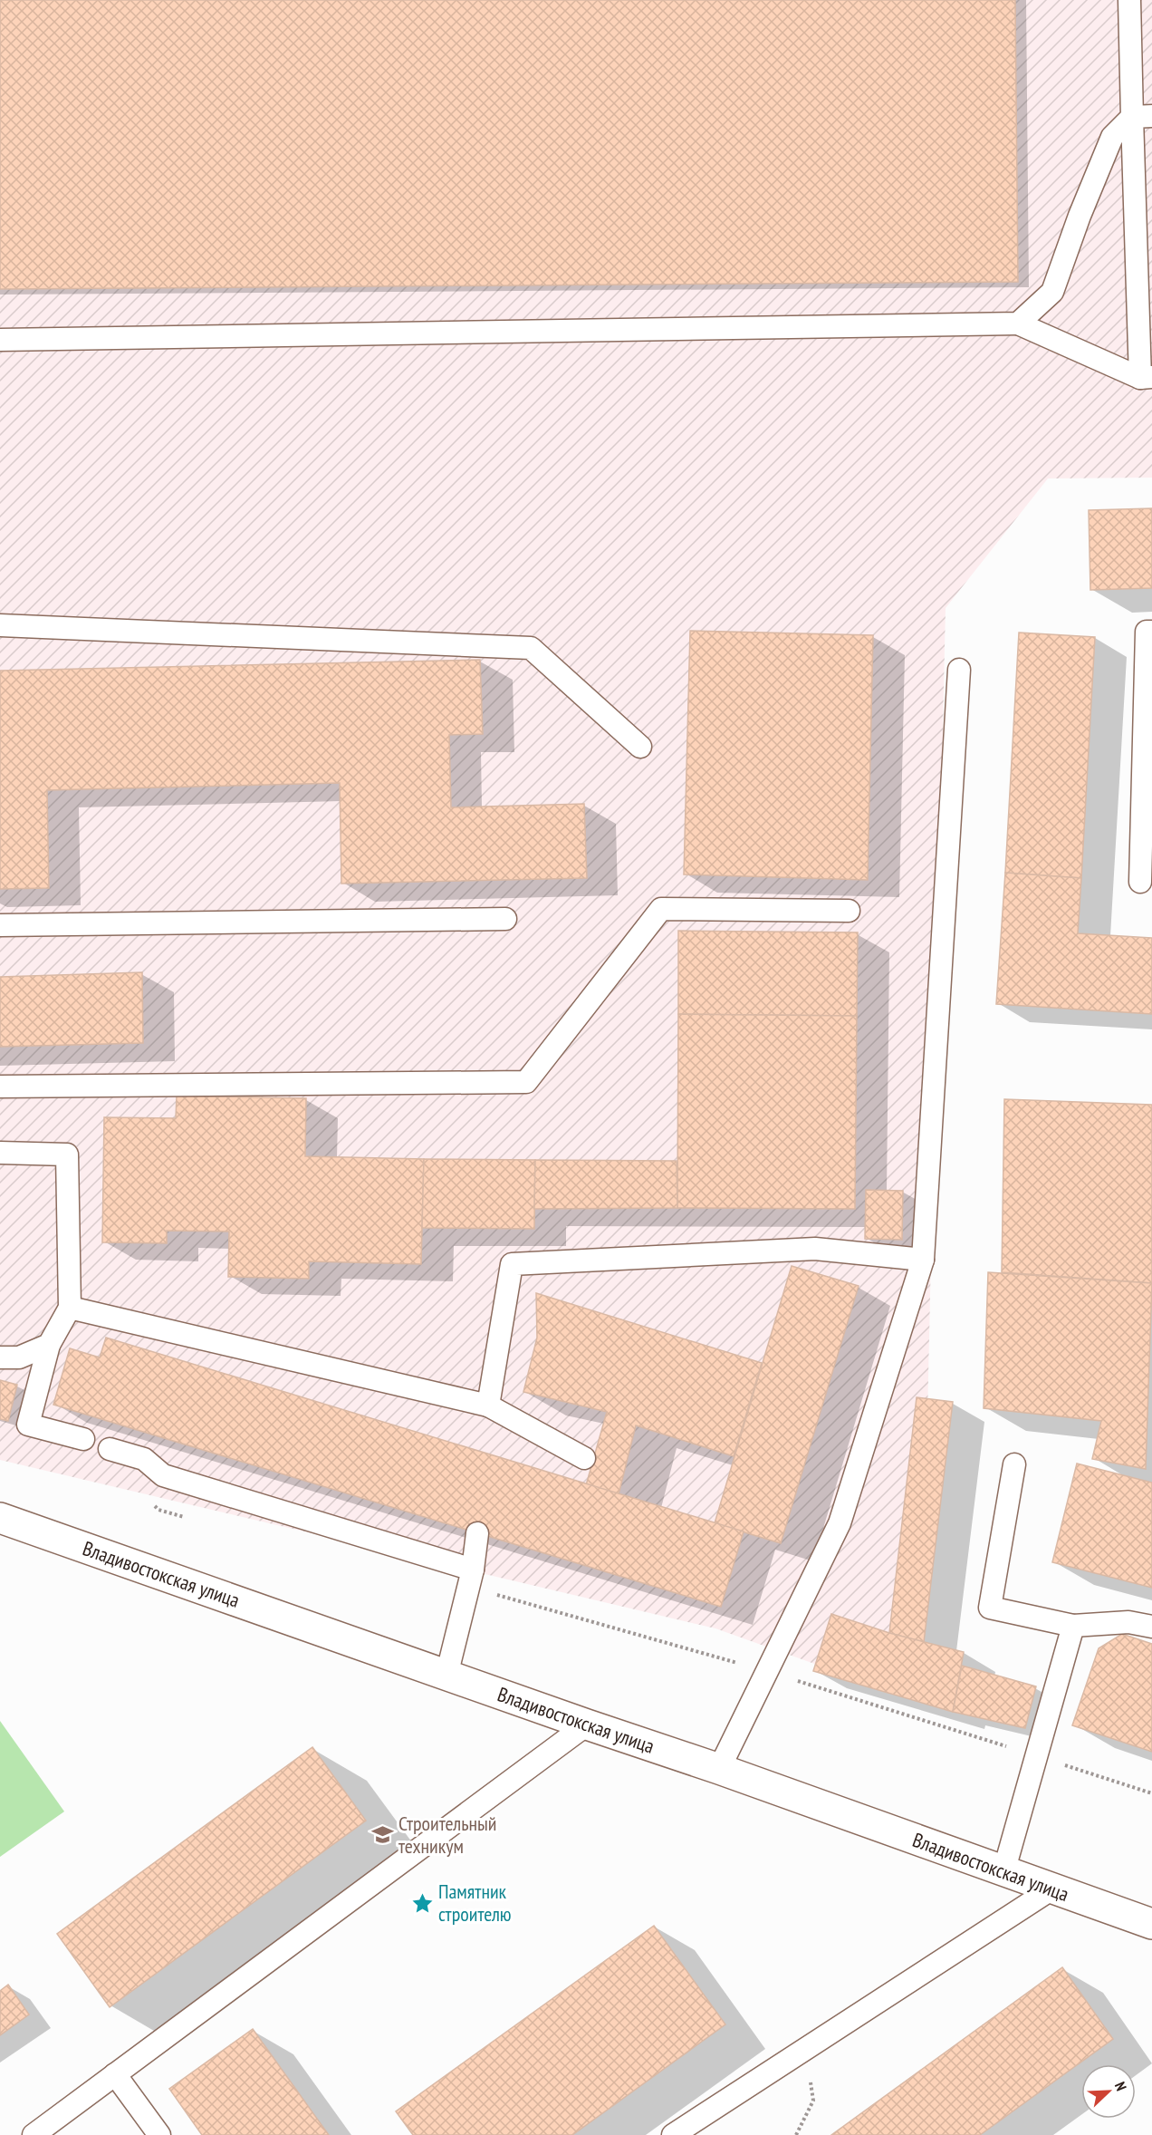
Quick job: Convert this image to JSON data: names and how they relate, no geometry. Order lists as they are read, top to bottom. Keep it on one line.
{"streets":{"street":["Владивостокская улица"]},"places":{"school or university":["Строительный техникум"],"place":["Памятник строителю"]},"north":"top right"}
